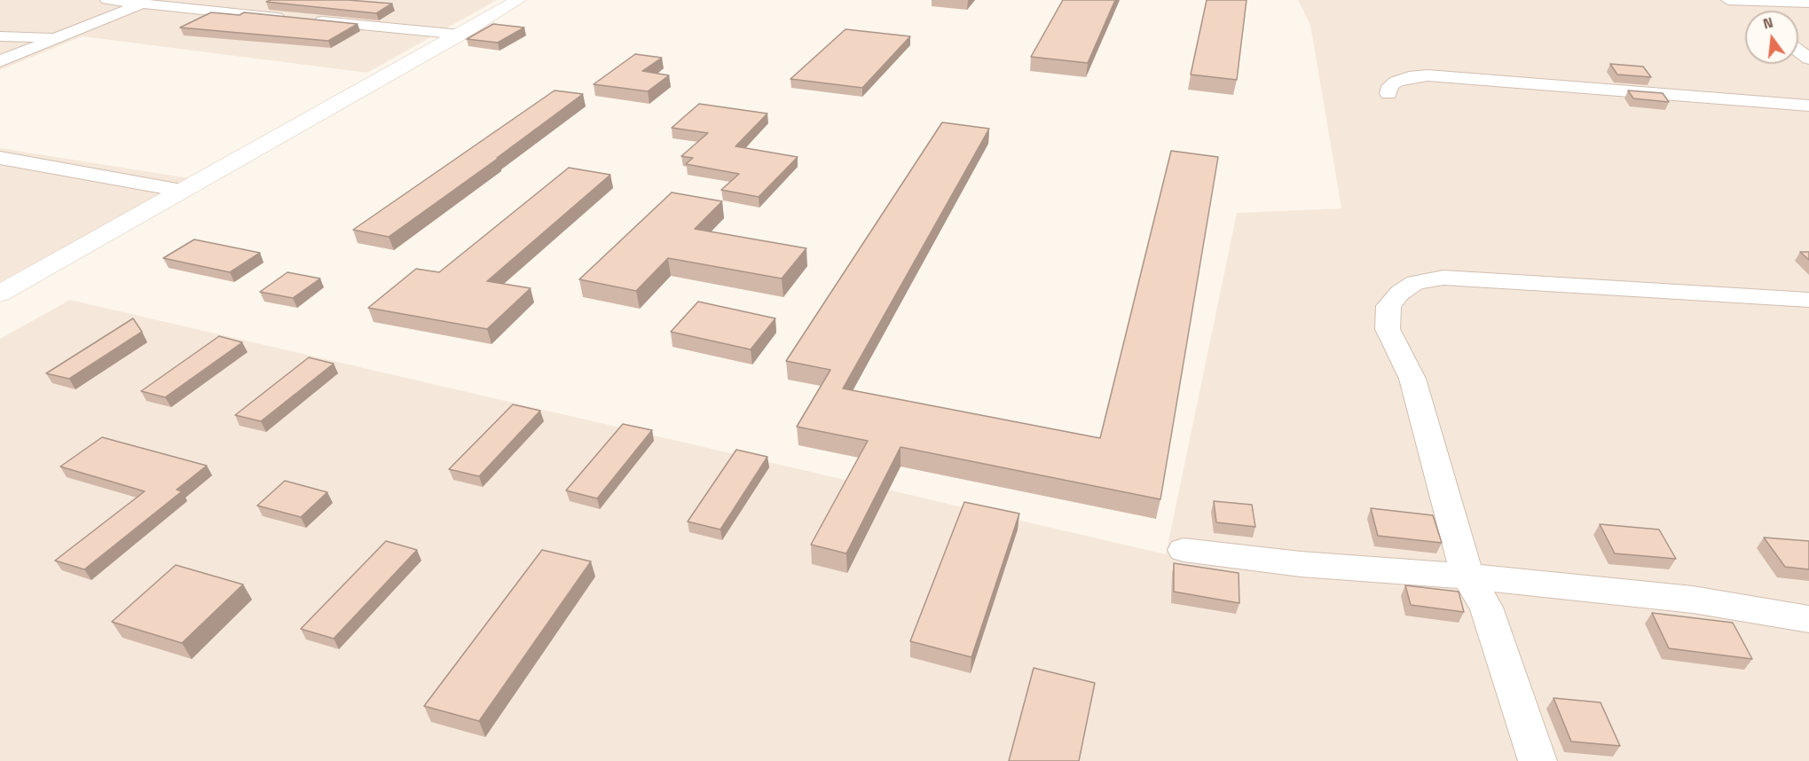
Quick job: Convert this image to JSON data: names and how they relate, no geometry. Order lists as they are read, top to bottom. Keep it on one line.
{"north":"top"}
